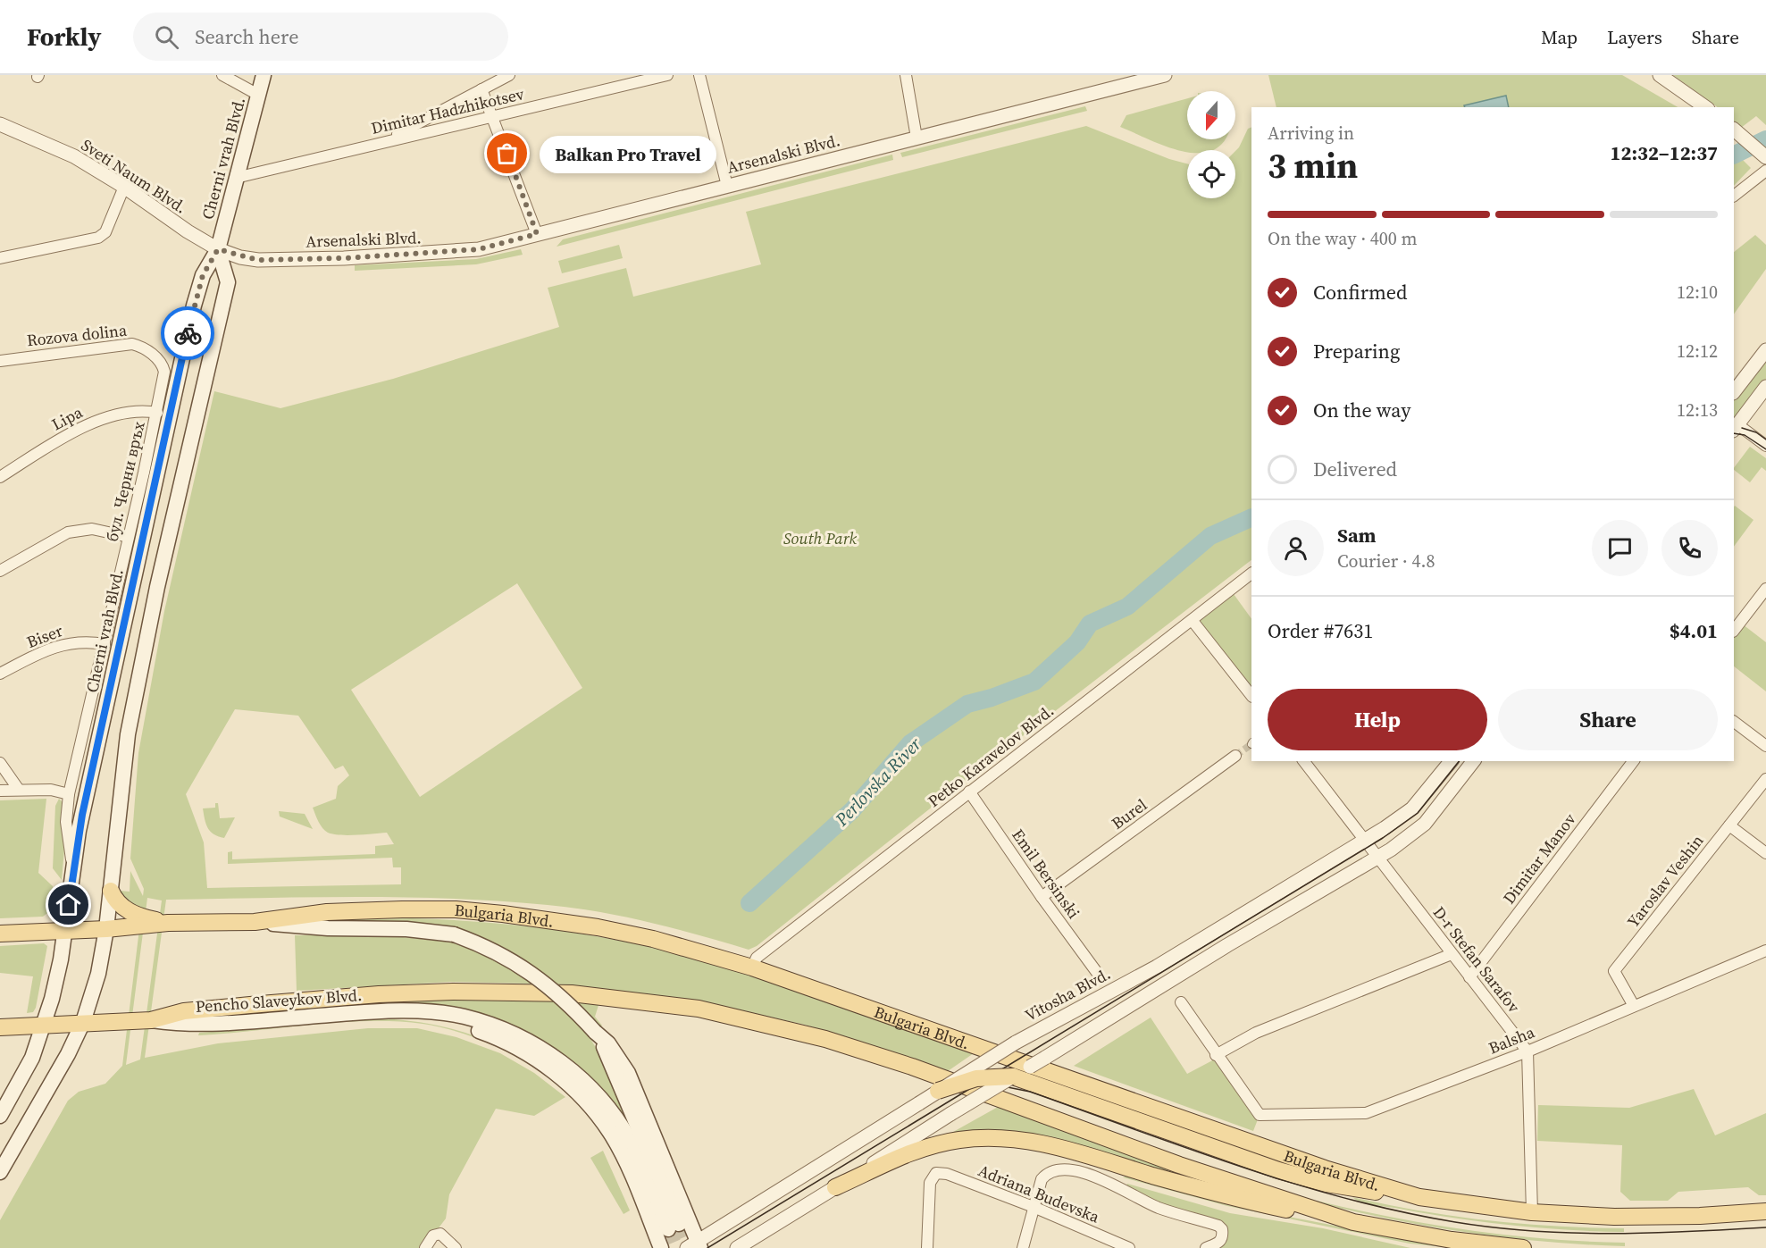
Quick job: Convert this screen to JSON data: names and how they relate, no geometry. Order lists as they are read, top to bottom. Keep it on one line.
{"streets":{"main road":["Cherni vrah Blvd.","Bulgaria Blvd.","Pencho Slaveykov Blvd."],"street":["Dimitar Hadzhikotsev","Arsenalski Blvd.","Sveti Naum Blvd.","Rozova dolina","Lipa","бул. Черни връх","Biser","Petko Karavelov Blvd.","Burel","Dimitar Manov","Emil Bersinski","Yaroslav Veshin","D-r Stefan Sarafov","Vitosha Blvd.","Balsha","Adriana Budevska"]},"crossings":[["Dimitar Hadzhikotsev","Cherni vrah Blvd."],["Arsenalski Blvd.","Cherni vrah Blvd."],["Arsenalski Blvd.","Sveti Naum Blvd."],["Cherni vrah Blvd.","Sveti Naum Blvd."],["Cherni vrah Blvd.","бул. Черни връх"],["Cherni vrah Blvd.","Bulgaria Blvd."],["Rozova dolina","бул. Черни връх"],["Lipa","бул. Черни връх"],["бул. Черни връх","Biser"],["Petko Karavelov Blvd.","Emil Bersinski"],["Petko Karavelov Blvd.","Bulgaria Blvd."],["Burel","Emil Bersinski"],["Dimitar Manov","D-r Stefan Sarafov"],["Yaroslav Veshin","Balsha"],["Bulgaria Blvd.","Pencho Slaveykov Blvd."],["D-r Stefan Sarafov","Vitosha Blvd."],["D-r Stefan Sarafov","Balsha"],["Vitosha Blvd.","Pencho Slaveykov Blvd."]],"water":["Perlovska River"],"parks":["South Park"],"places":["Balkan Pro Travel"],"north":"bottom","page":{"header":"Forkly","search":"Search here","nav":["Map","Layers","Share"],"heading":["3 min","Arriving in","12:32–12:37"],"panel":["Sam","Courier · 4.8","Order #7631","$4.01"],"bubble":"Balkan Pro Travel","bar":"On the way · 400 m","list":[["Confirmed","12:10"],["Preparing","12:12"],["On the way","12:13"],"Delivered"],"buttons":["Help","Share"]}}
